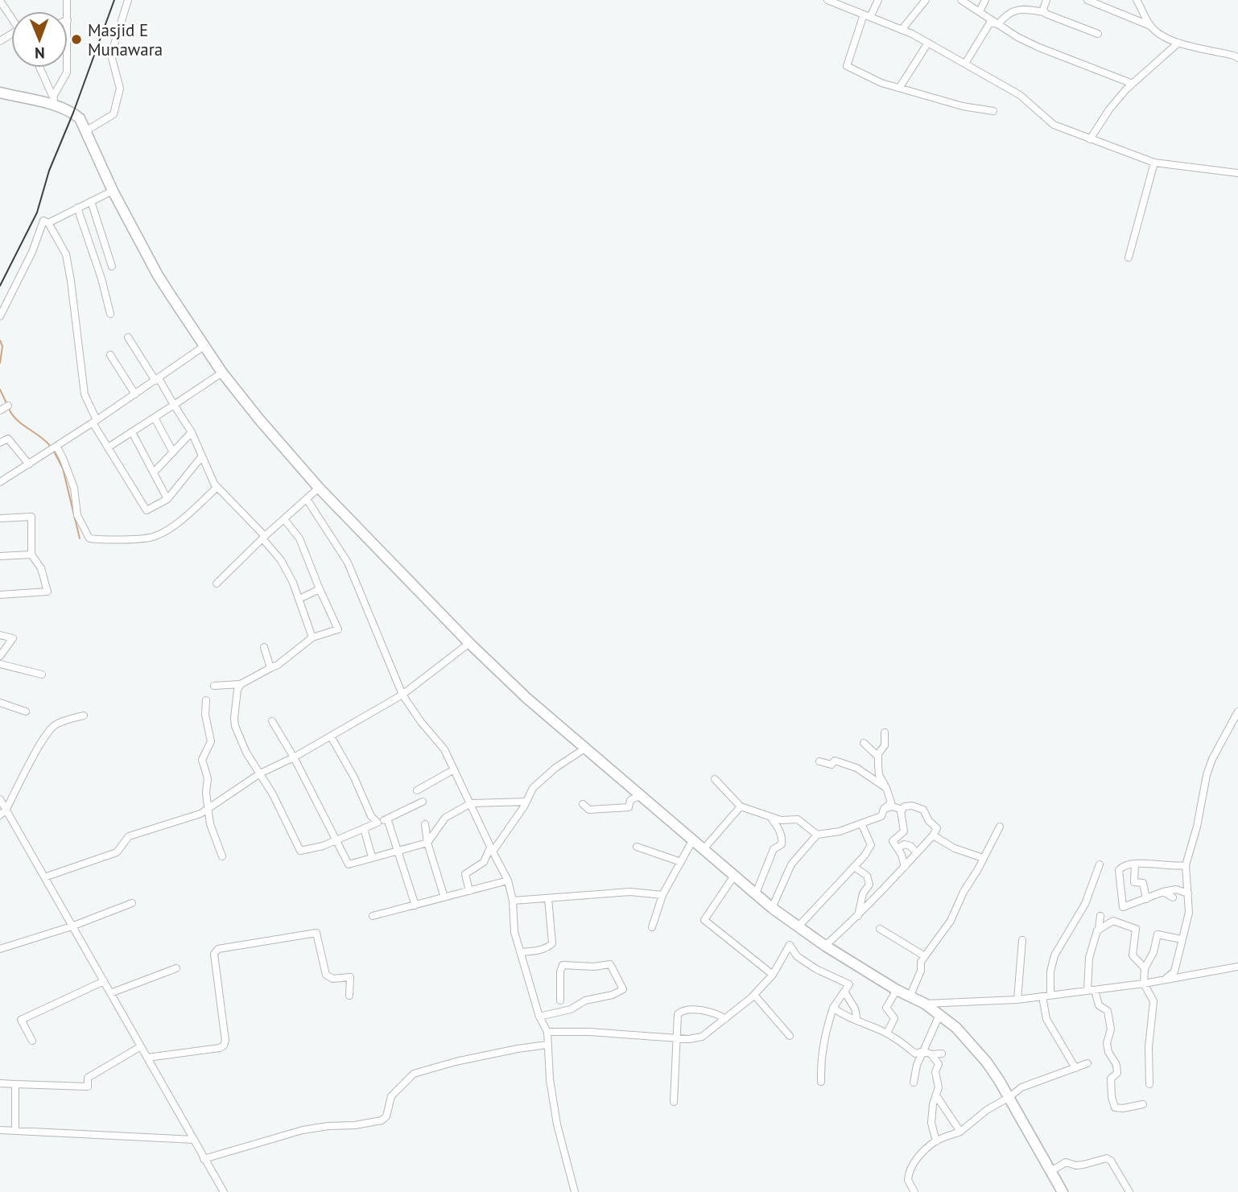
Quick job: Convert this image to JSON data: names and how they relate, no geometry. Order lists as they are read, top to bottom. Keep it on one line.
{"places":["Masjid E Munawara"],"north":"bottom"}
